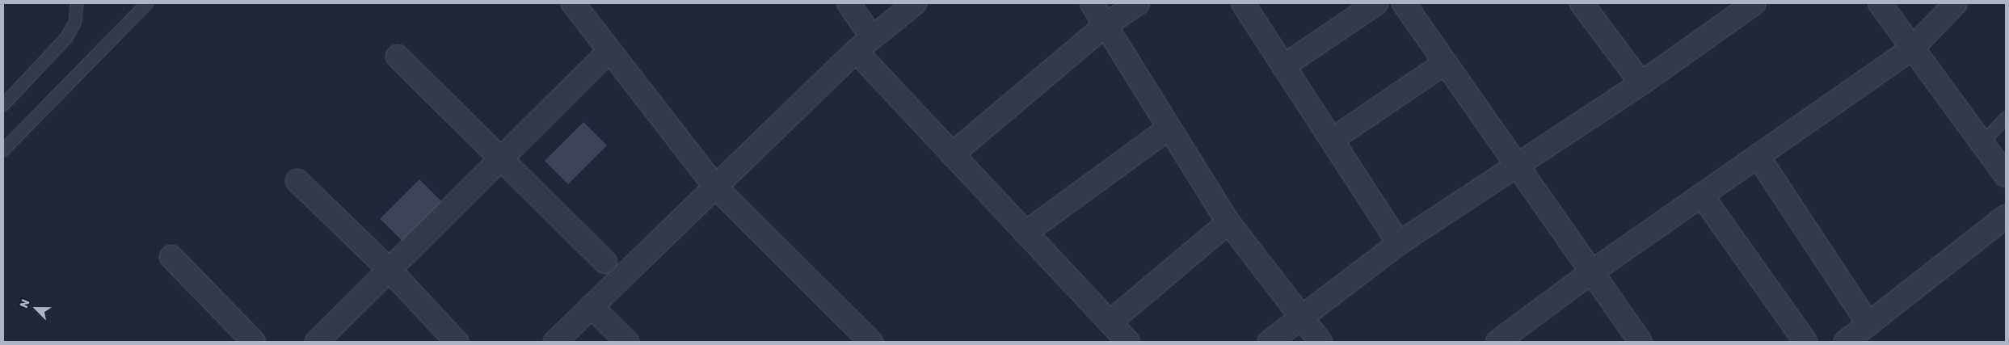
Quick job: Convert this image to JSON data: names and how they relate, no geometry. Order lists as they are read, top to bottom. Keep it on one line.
{"north":"top left"}
